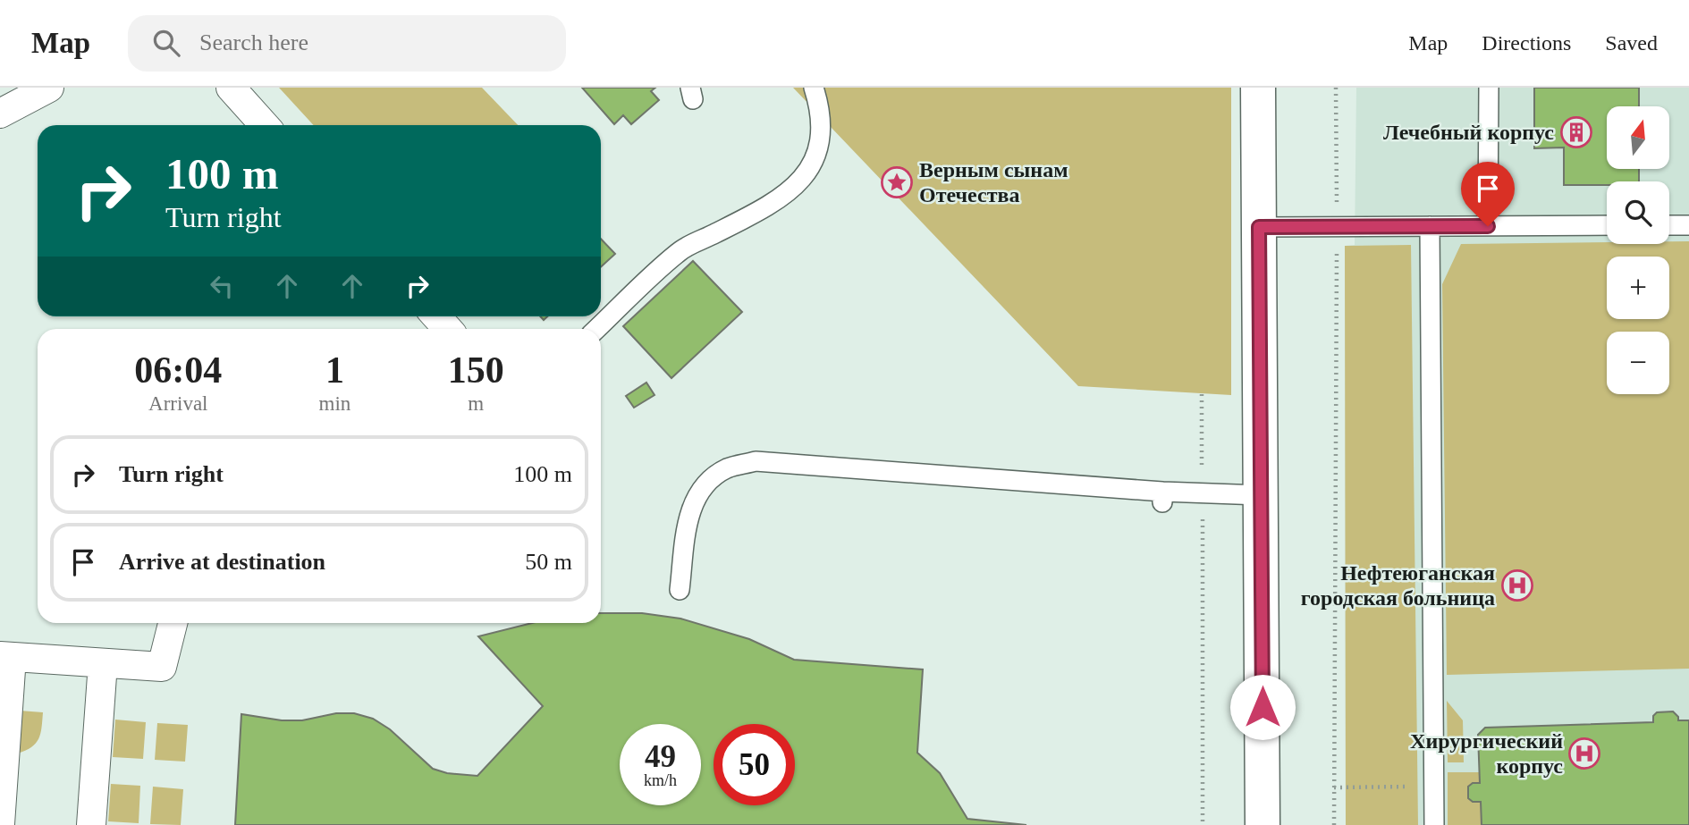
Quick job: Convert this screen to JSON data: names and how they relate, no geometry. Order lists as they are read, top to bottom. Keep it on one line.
{"places":{"building":["Лечебный корпус"],"place":["Верным сынам Отечества"],"hospital":["Нефтеюганская городская больница","Хирургический корпус"]},"north":"top","page":{"header":"Map","search":"Search here","nav":["Map","Directions","Saved"],"map_buttons":["+","−"],"turn":["100 m","Turn right"],"eta":["06:04","Arrival","1","min","150","m"],"list":[{"name":"Turn right","value":"100 m"},{"name":"Arrive at destination","value":"50 m"}],"speed":"49 km/h","limit":"50"}}
